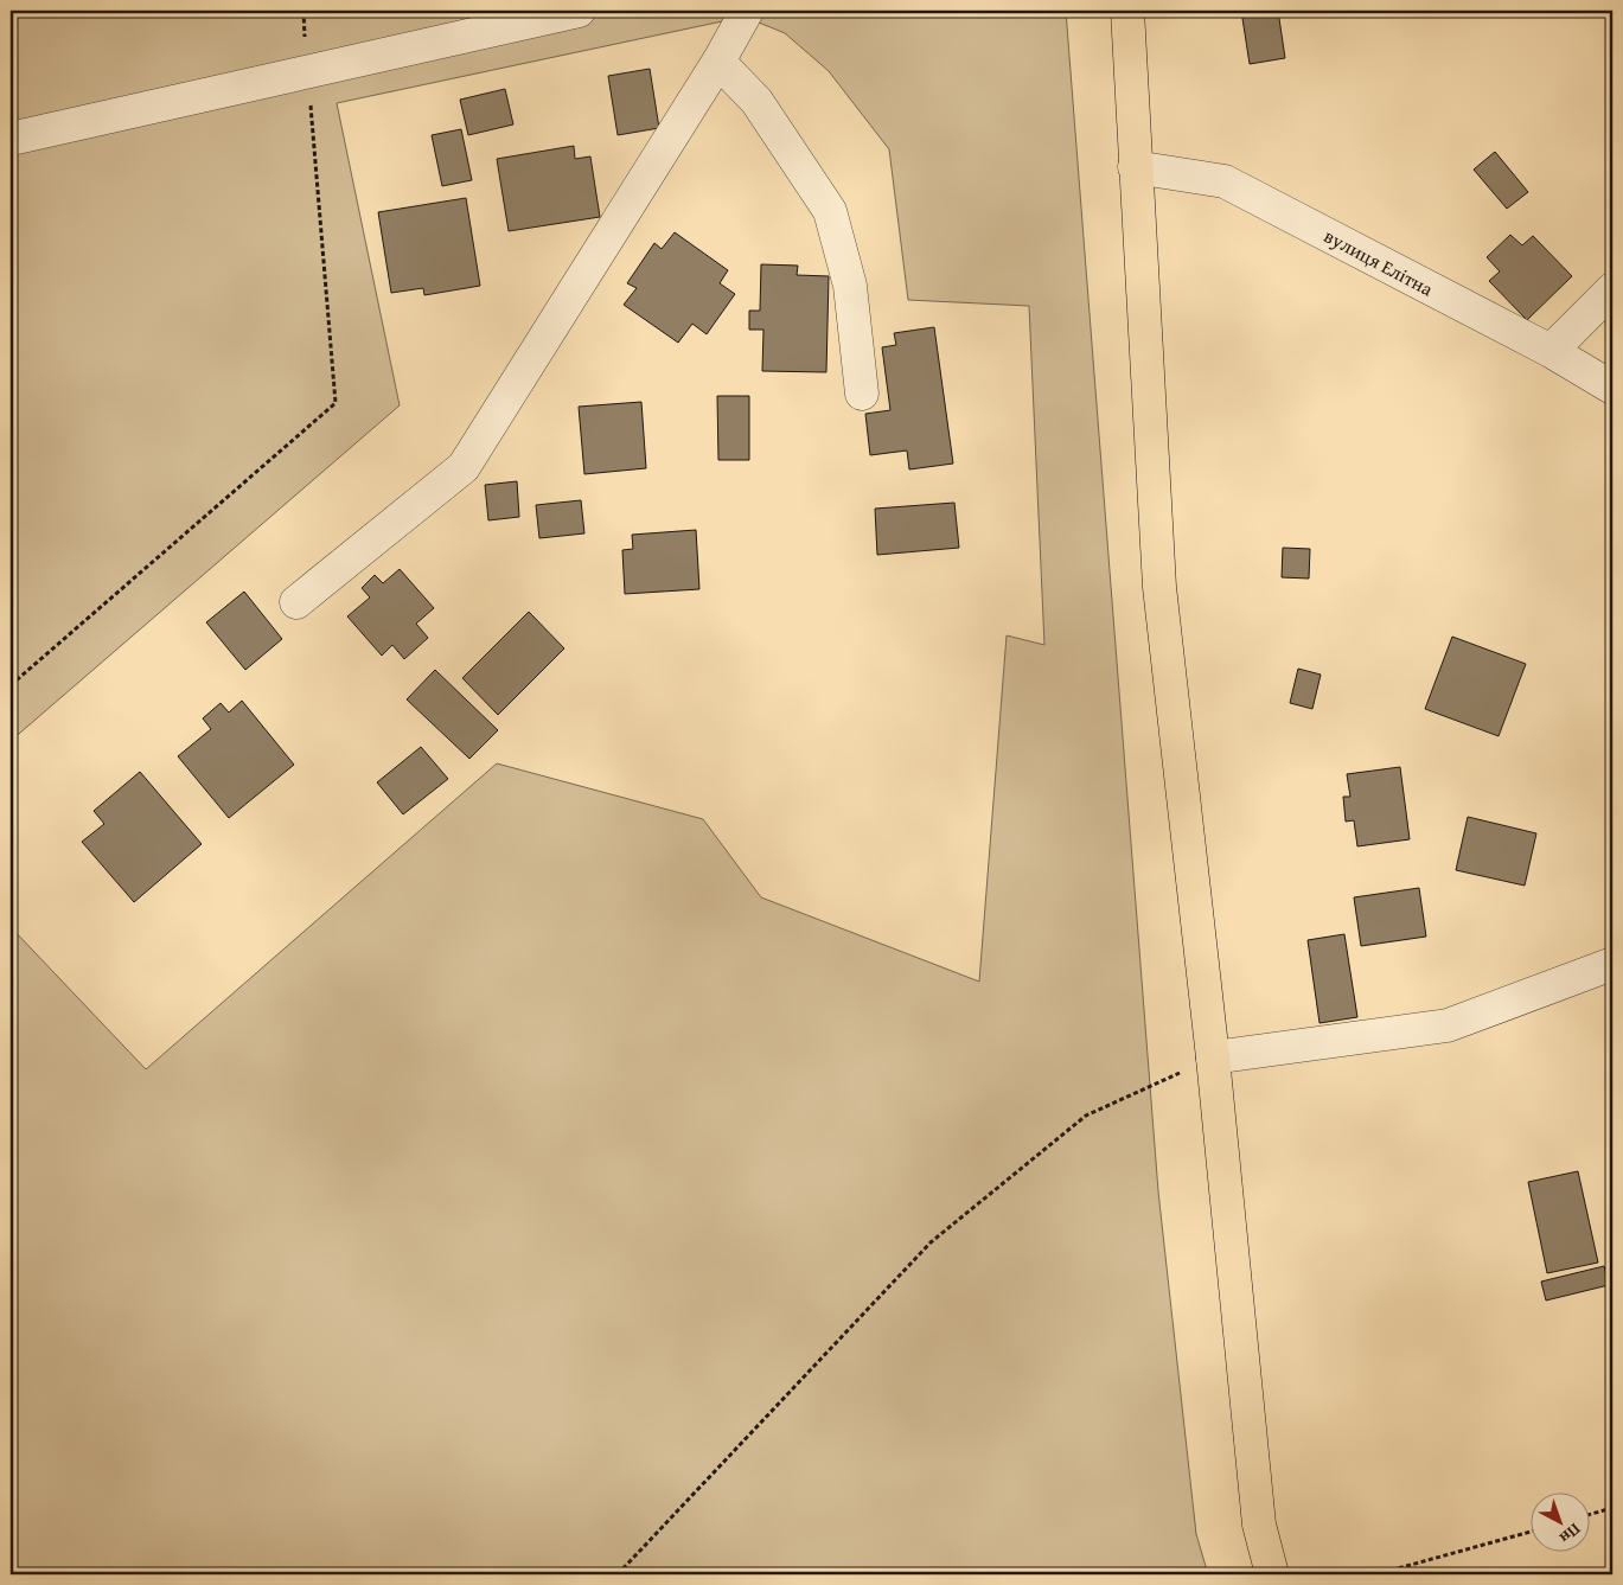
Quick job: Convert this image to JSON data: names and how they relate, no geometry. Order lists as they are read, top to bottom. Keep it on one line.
{"streets":{"street":["вулиця Елітна"]},"north":"bottom right"}
